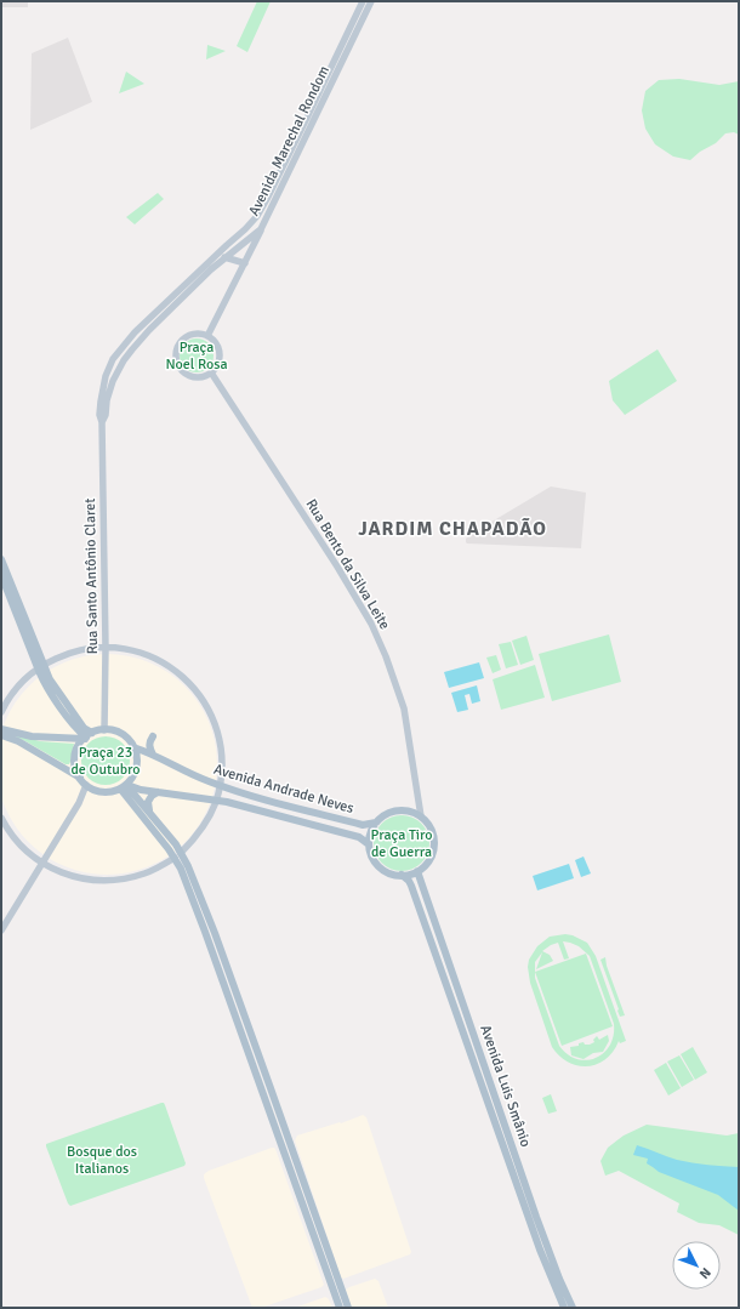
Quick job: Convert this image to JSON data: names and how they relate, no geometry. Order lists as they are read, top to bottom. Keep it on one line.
{"streets":{"main road":["Avenida Marechal Rondom","Rua Bento da Silva Leite","Rua Santo Antônio Claret","Avenida Andrade Neves","Avenida Luis Smânio"]},"crossings":[["Avenida Marechal Rondom","Rua Santo Antônio Claret"],["Rua Bento da Silva Leite","Avenida Andrade Neves"],["Rua Bento da Silva Leite","Avenida Luis Smânio"],["Rua Santo Antônio Claret","Avenida Andrade Neves"],["Avenida Andrade Neves","Avenida Luis Smânio"]],"districts":["JARDIM CHAPADÃO"],"parks":["Praça Noel Rosa","Praça 23 de Outubro","Praça Tiro de Guerra","Bosque dos Italianos"],"north":"bottom right"}
